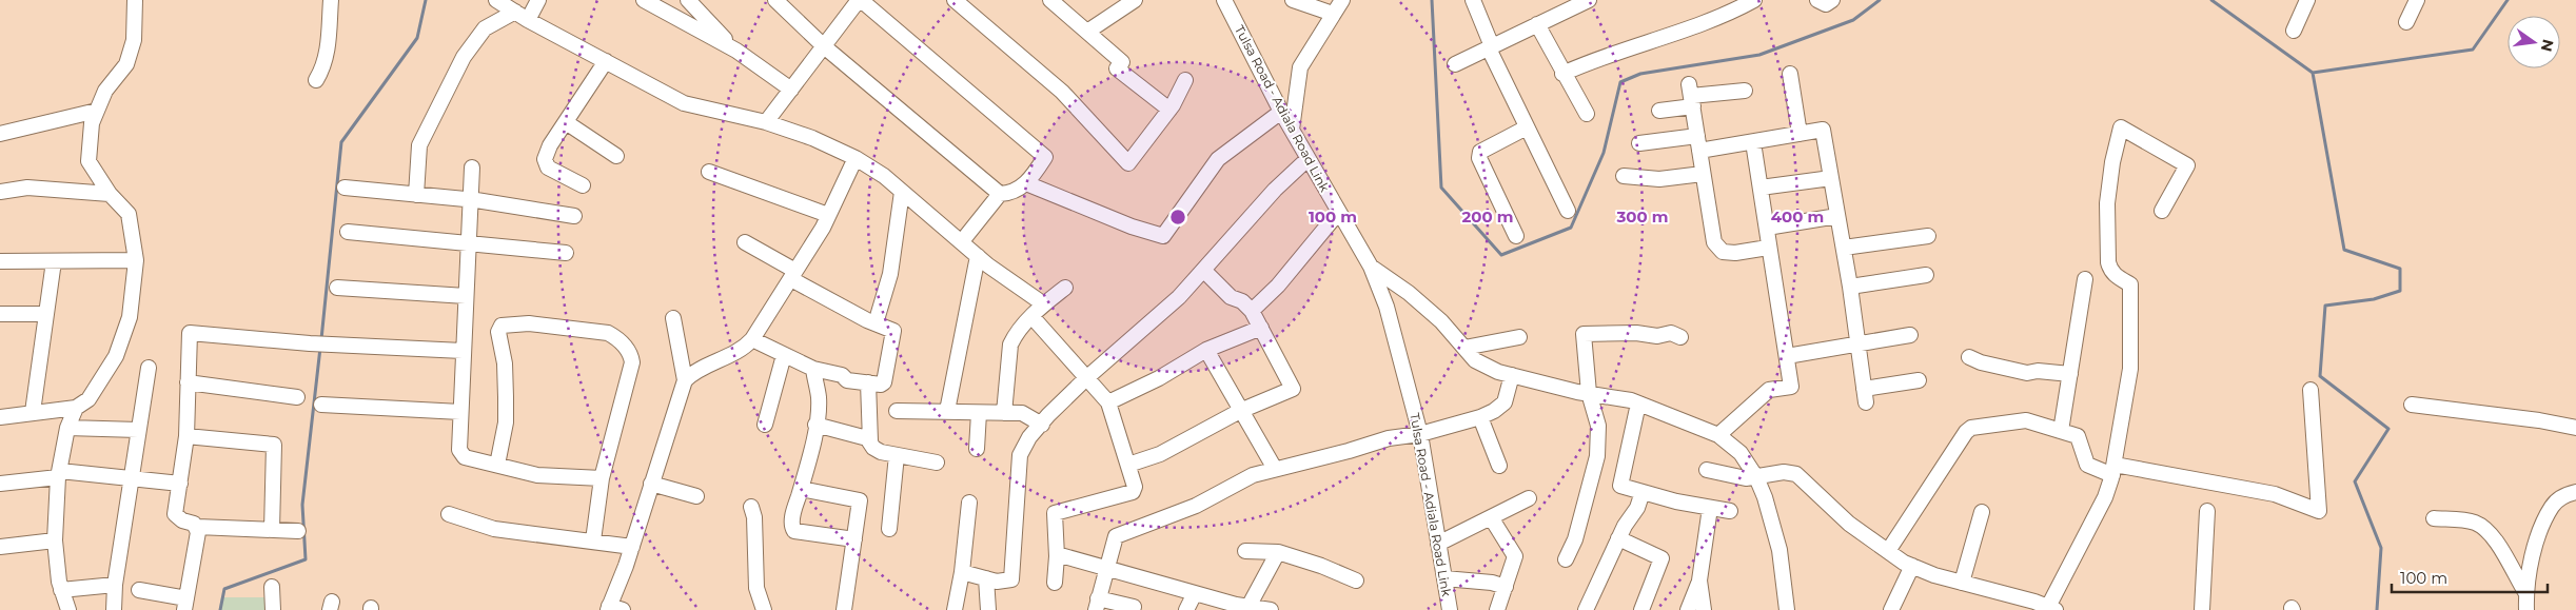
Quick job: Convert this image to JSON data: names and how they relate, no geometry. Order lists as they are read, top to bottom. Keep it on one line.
{"streets":{"street":["Tulsa Road - Adiala Road Link"]},"scale_bar":"100 m","north":"right","rings":["100 m","200 m","300 m","400 m"]}
